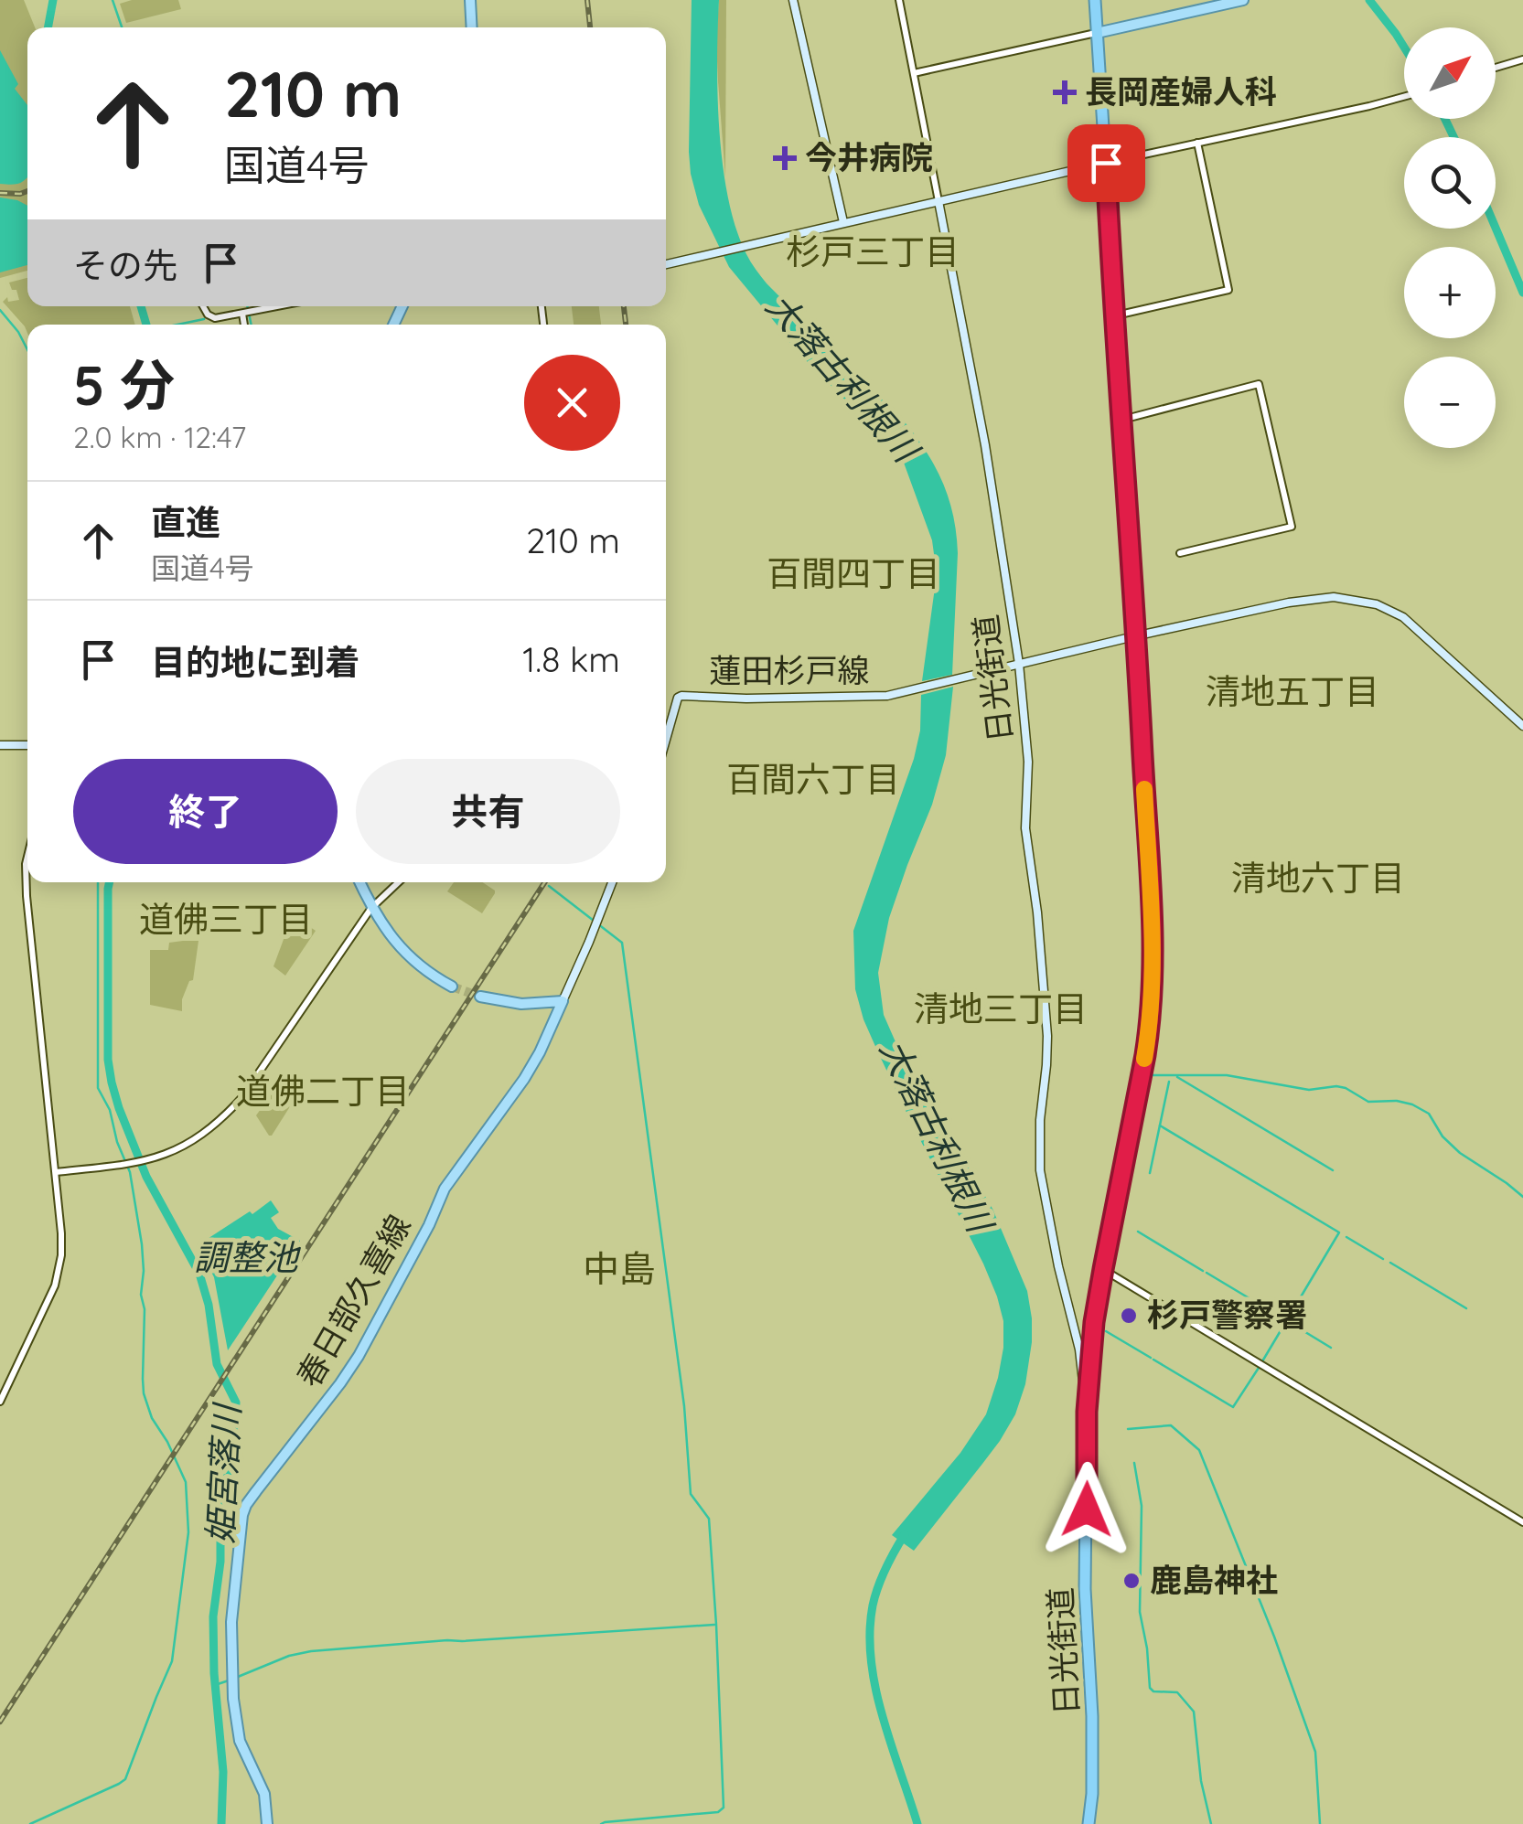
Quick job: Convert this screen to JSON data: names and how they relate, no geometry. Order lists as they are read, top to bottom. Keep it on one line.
{"streets":{"highway":["日光街道"],"main road":["蓮田杉戸線","春日部久喜線"]},"crossings":[["蓮田杉戸線","日光街道"]],"districts":["杉戸三丁目","百間四丁目","清地五丁目","百間六丁目","清地六丁目","道佛三丁目","清地三丁目","道佛二丁目","中島"],"water":["大落古利根川","調整池","姫宮落川"],"places":{"health":["長岡産婦人科","今井病院"],"other":["杉戸警察署","鹿島神社"]},"north":"top right","page":{"map_buttons":["+","−"],"turn":["210 m","国道4号"],"then":"その先","heading":["5 分","2.0 km · 12:47"],"list":[{"name":"直進","note":"国道4号","value":"210 m"},{"name":"目的地に到着","value":"1.8 km"}],"buttons":["終了","共有"]}}
